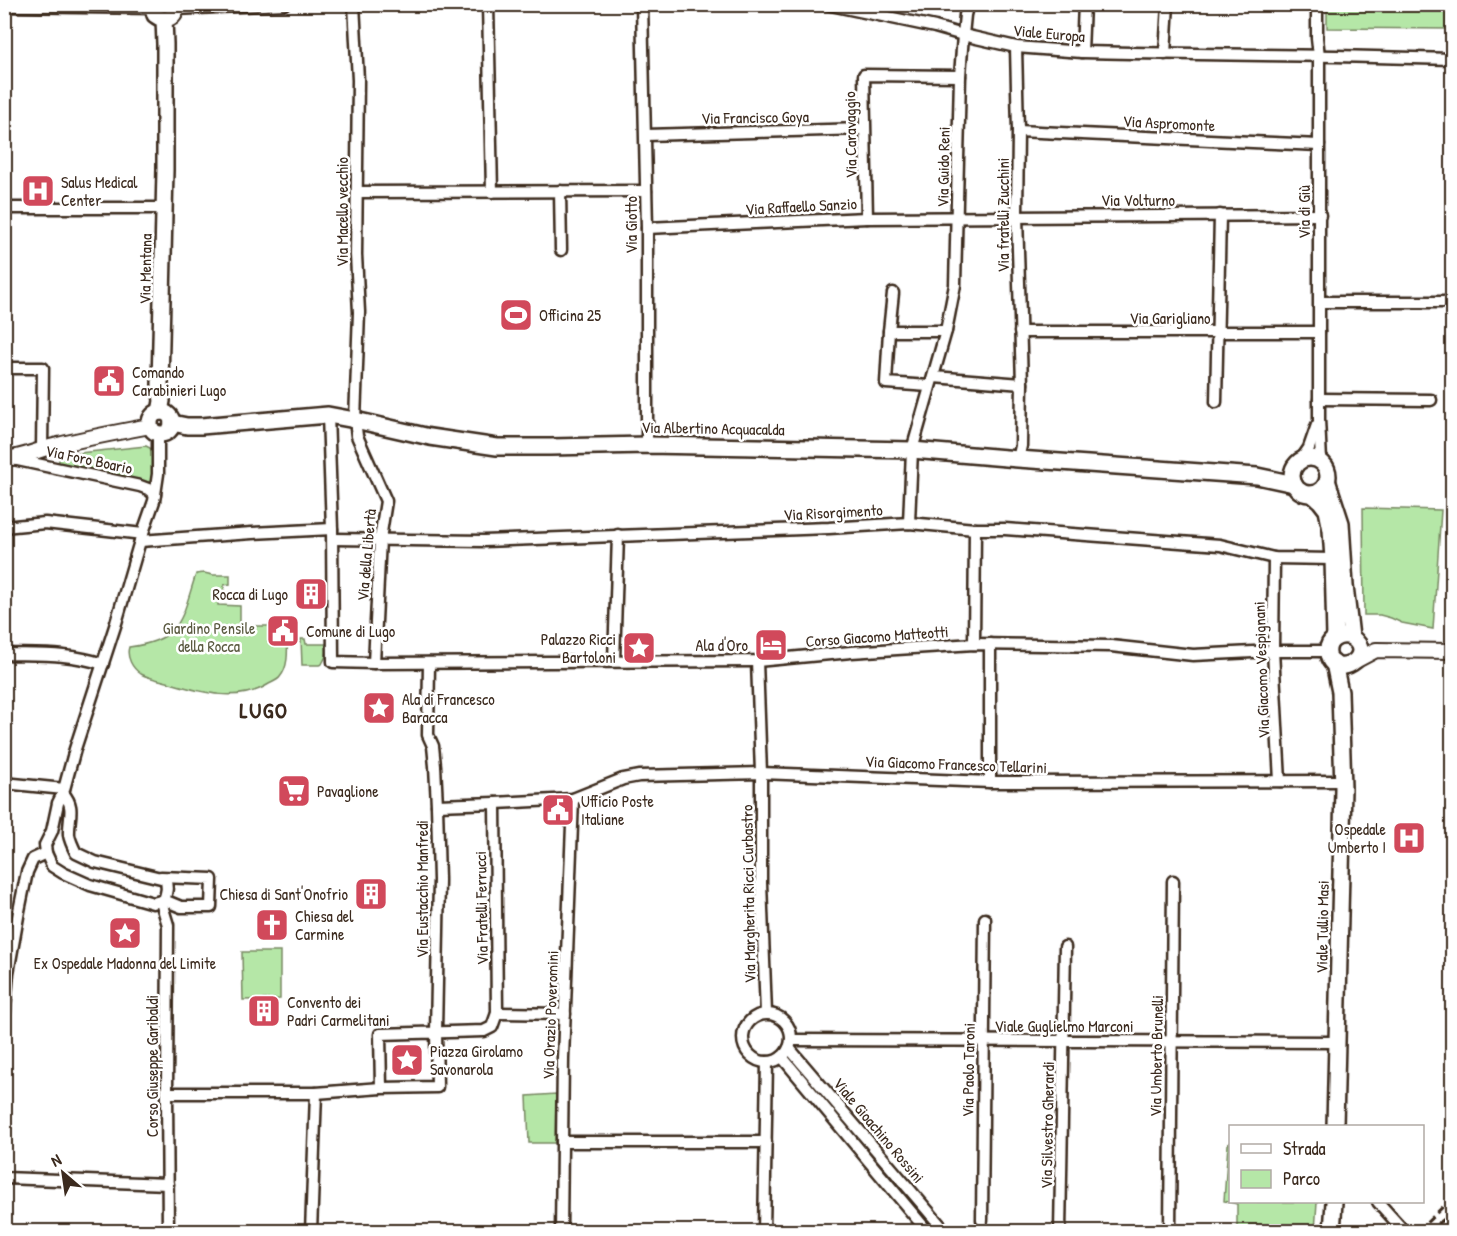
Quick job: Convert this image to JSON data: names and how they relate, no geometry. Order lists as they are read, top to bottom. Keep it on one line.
{"streets":{"main road":["Via Mentana","Via Albertino Acquacalda","Viale Tullio Masi"],"street":["Viale Europa","Via Francisco Goya","Via Aspromonte","Via Caravaggio","Via Guido Reni","Via Volturno","Via Raffaello Sanzio","Via Macello vecchio","Via di Giù","Via fratelli Zucchini","Via Giotto","Via Garigliano","Via Foro Boario","Via Risorgimento","Via della Libertà","Corso Giacomo Matteotti","Via Giacomo Vespignani","Via Giacomo Francesco Tellarini","Via Eustacchio Manfredi","Via Margherita Ricci Curbastro","Via Fratelli Ferrucci","Via Orazio Poveromini","Viale Guglielmo Marconi","Via Umberto Brunelli","Corso Giuseppe Garibaldi","Via Paolo Taroni","Via Silvestro Gherardi","Viale Gioachino Rossini"]},"crossings":[["Viale Europa","Via Guido Reni"],["Viale Europa","Via di Giù"],["Viale Europa","Via fratelli Zucchini"],["Via Francisco Goya","Via Caravaggio"],["Via Francisco Goya","Via Giotto"],["Via Aspromonte","Via di Giù"],["Via Aspromonte","Via fratelli Zucchini"],["Via Caravaggio","Via Guido Reni"],["Via Caravaggio","Via Raffaello Sanzio"],["Via Guido Reni","Via Volturno"],["Via Guido Reni","Via Raffaello Sanzio"],["Via Guido Reni","Via Albertino Acquacalda"],["Via Guido Reni","Via Risorgimento"],["Via Volturno","Via Raffaello Sanzio"],["Via Volturno","Via di Giù"],["Via Volturno","Via fratelli Zucchini"],["Via Raffaello Sanzio","Via Giotto"],["Via Macello vecchio","Via Albertino Acquacalda"],["Via Macello vecchio","Via della Libertà"],["Via di Giù","Via Garigliano"],["Via di Giù","Via Albertino Acquacalda"],["Via di Giù","Viale Tullio Masi"],["Via fratelli Zucchini","Via Garigliano"],["Via fratelli Zucchini","Via Albertino Acquacalda"],["Via Giotto","Via Albertino Acquacalda"],["Via Mentana","Via Albertino Acquacalda"],["Via Mentana","Via Foro Boario"],["Via Albertino Acquacalda","Via Foro Boario"],["Via Albertino Acquacalda","Via della Libertà"],["Via Albertino Acquacalda","Viale Tullio Masi"],["Via Risorgimento","Via della Libertà"],["Via Risorgimento","Via Giacomo Vespignani"],["Via Risorgimento","Viale Tullio Masi"],["Via della Libertà","Corso Giacomo Matteotti"],["Corso Giacomo Matteotti","Via Giacomo Vespignani"],["Corso Giacomo Matteotti","Via Eustacchio Manfredi"],["Corso Giacomo Matteotti","Via Margherita Ricci Curbastro"],["Corso Giacomo Matteotti","Viale Tullio Masi"],["Via Giacomo Vespignani","Via Giacomo Francesco Tellarini"],["Via Giacomo Francesco Tellarini","Via Eustacchio Manfredi"],["Via Giacomo Francesco Tellarini","Via Margherita Ricci Curbastro"],["Via Giacomo Francesco Tellarini","Via Fratelli Ferrucci"],["Via Giacomo Francesco Tellarini","Viale Tullio Masi"],["Via Giacomo Francesco Tellarini","Via Orazio Poveromini"],["Via Margherita Ricci Curbastro","Viale Guglielmo Marconi"],["Via Margherita Ricci Curbastro","Viale Gioachino Rossini"],["Viale Tullio Masi","Viale Guglielmo Marconi"],["Viale Guglielmo Marconi","Via Umberto Brunelli"],["Viale Guglielmo Marconi","Via Paolo Taroni"],["Viale Guglielmo Marconi","Via Silvestro Gherardi"],["Viale Guglielmo Marconi","Viale Gioachino Rossini"]],"districts":["LUGO"],"parks":["Giardino Pensile della Rocca"],"places":{"hospital":["Salus Medical Center","Ospedale Umberto I"],"sports":["Officina 25"],"public building":["Comando Carabinieri Lugo","Comune di Lugo","Ufficio Poste Italiane"],"building":["Rocca di Lugo","Chiesa di Sant'Onofrio","Convento dei Padri Carmelitani"],"hotel":["Ala d'Oro"],"place":["Palazzo Ricci Bartoloni","Ala di Francesco Baracca","Ex Ospedale Madonna del Limite","Piazza Girolamo Savonarola"],"supermarket":["Pavaglione"],"church":["Chiesa del Carmine"]},"legend":["Strada","Parco"],"north":"top left"}
